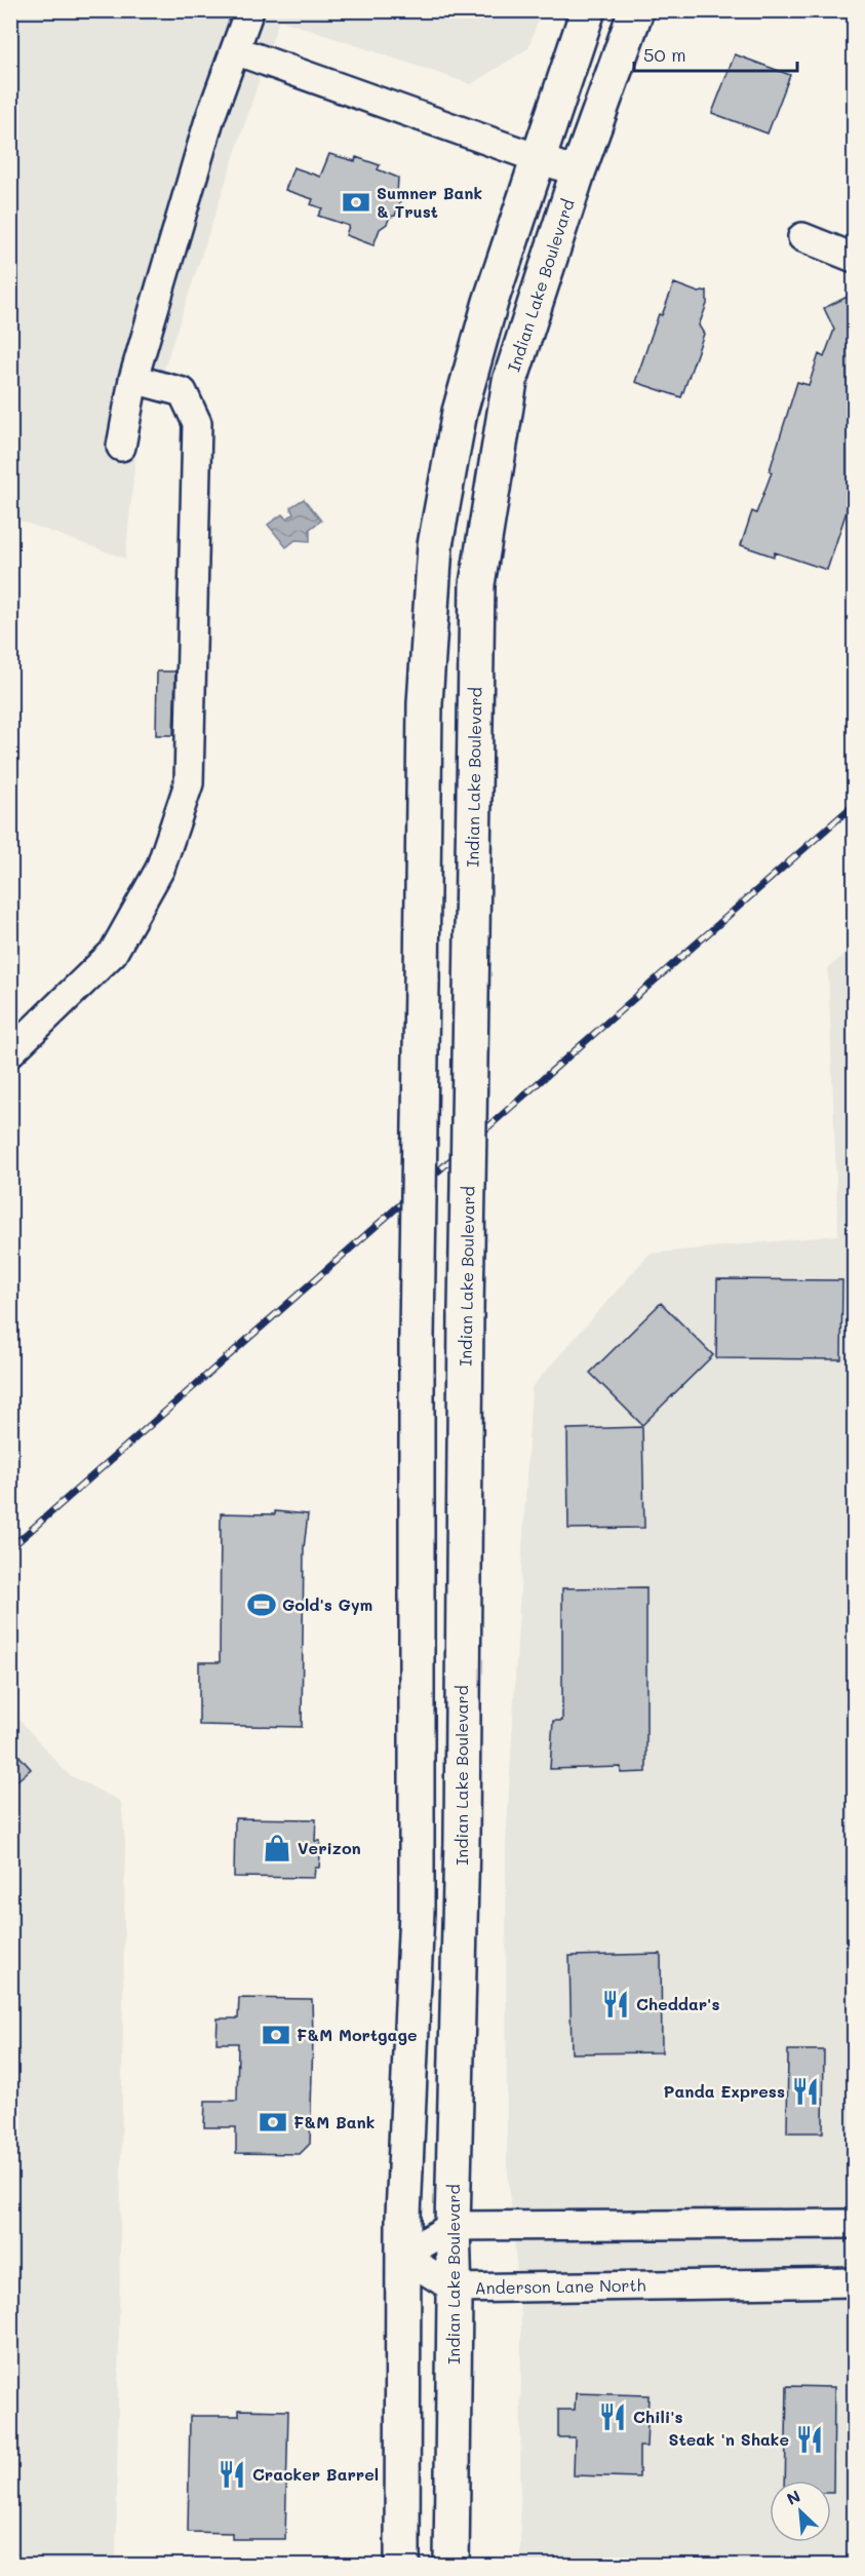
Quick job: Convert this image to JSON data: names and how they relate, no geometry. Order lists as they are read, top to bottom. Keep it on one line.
{"streets":{"main road":["Indian Lake Boulevard"],"street":["Anderson Lane North"]},"crossings":[["Indian Lake Boulevard","Anderson Lane North"]],"places":{"bank":["Sumner Bank & Trust","F&M Mortgage","F&M Bank"],"sports":["Gold's Gym"],"shop":["Verizon"],"restaurant":["Cheddar's","Panda Express","Chili's","Steak 'n Shake","Cracker Barrel"]},"scale_bar":"50 m","north":"top left"}
